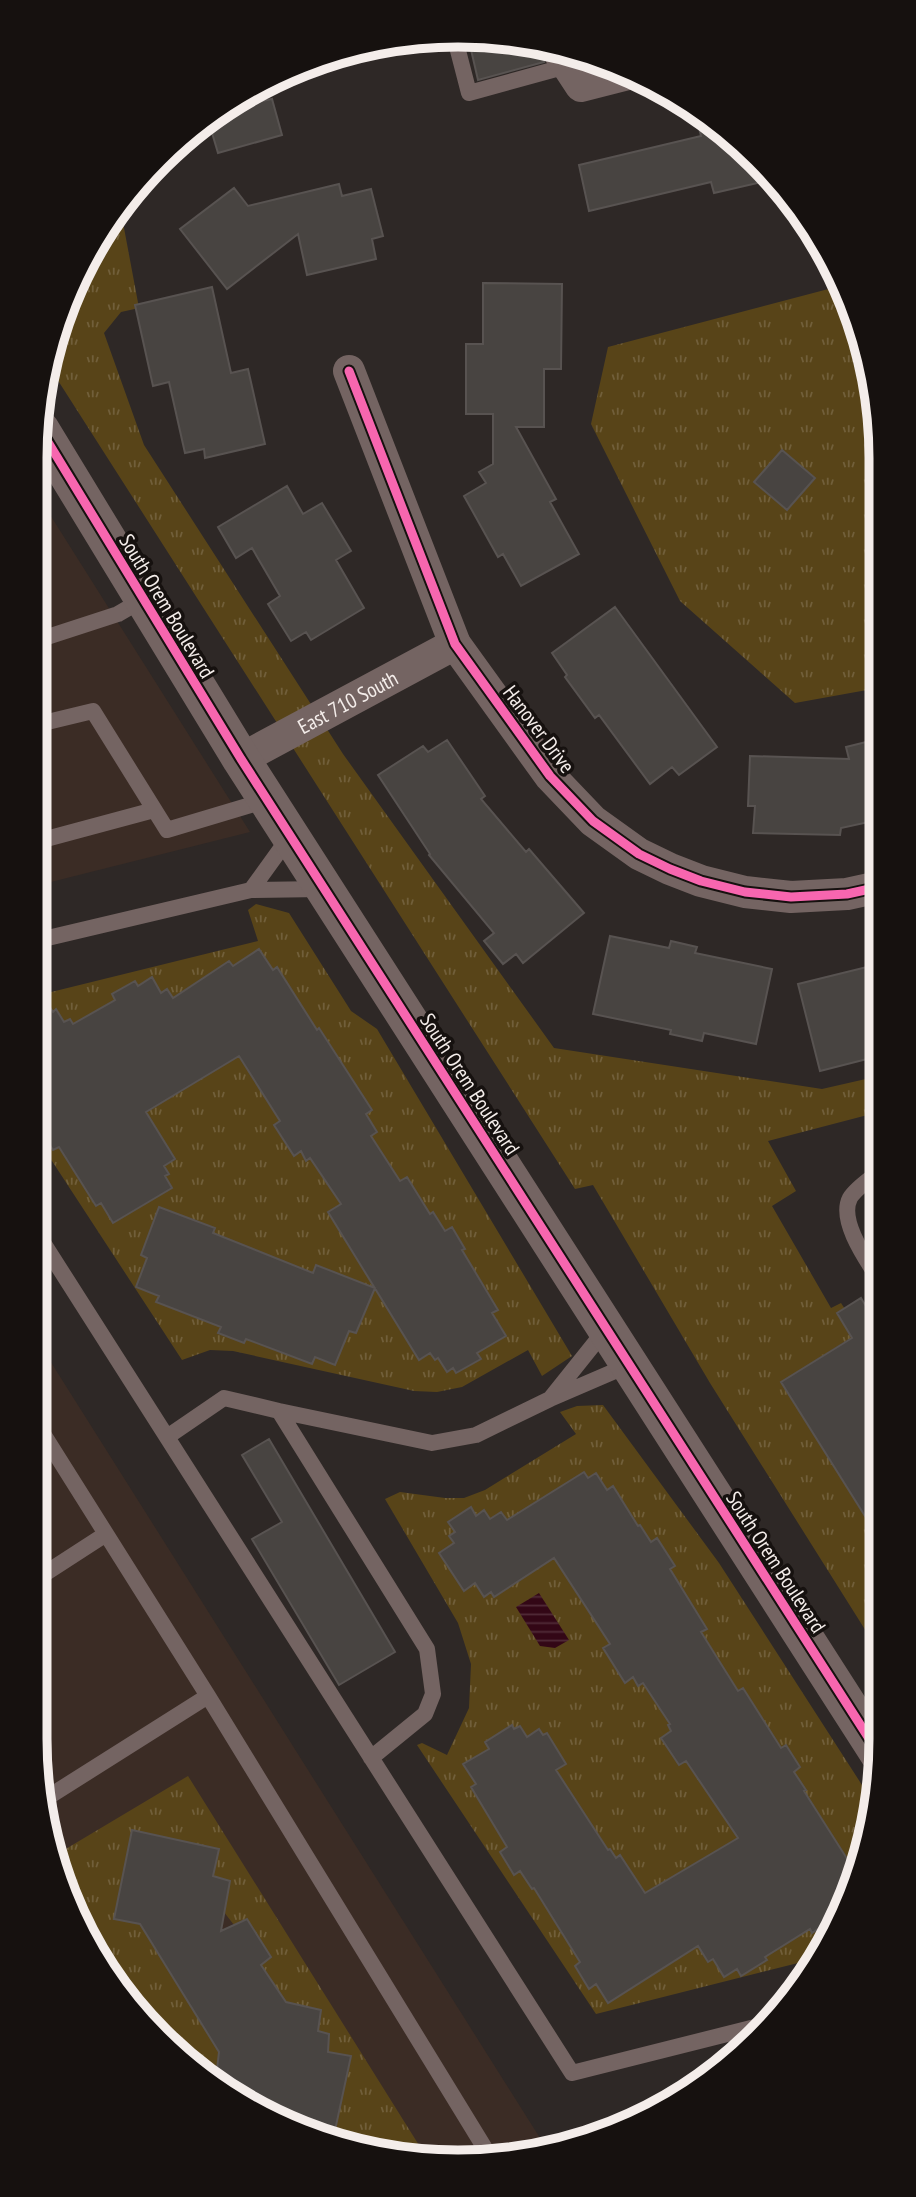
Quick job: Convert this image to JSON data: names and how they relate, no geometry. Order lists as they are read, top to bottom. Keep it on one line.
{"streets":{"street":["South Orem Boulevard","East 710 South","Hanover Drive"]},"crossings":[["South Orem Boulevard","East 710 South"],["East 710 South","Hanover Drive"]]}
